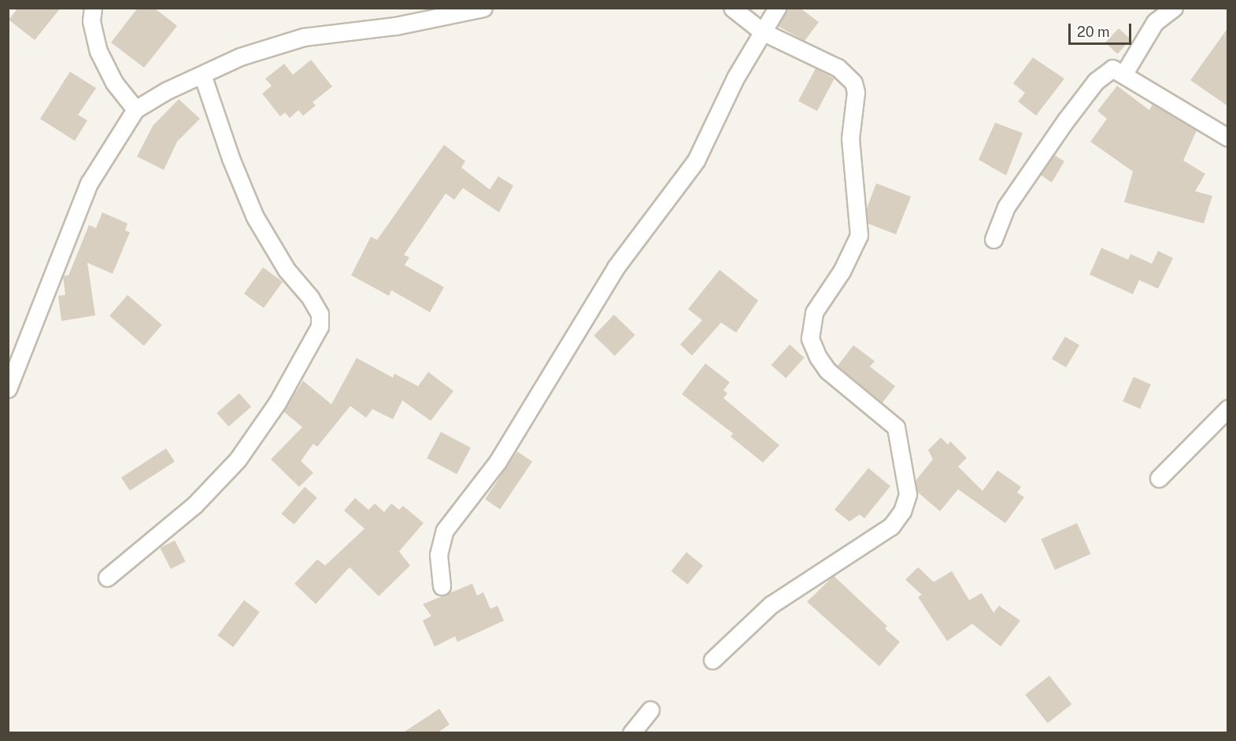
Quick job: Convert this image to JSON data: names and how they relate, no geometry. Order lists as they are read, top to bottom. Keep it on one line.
{"scale_bar":"20 m"}
